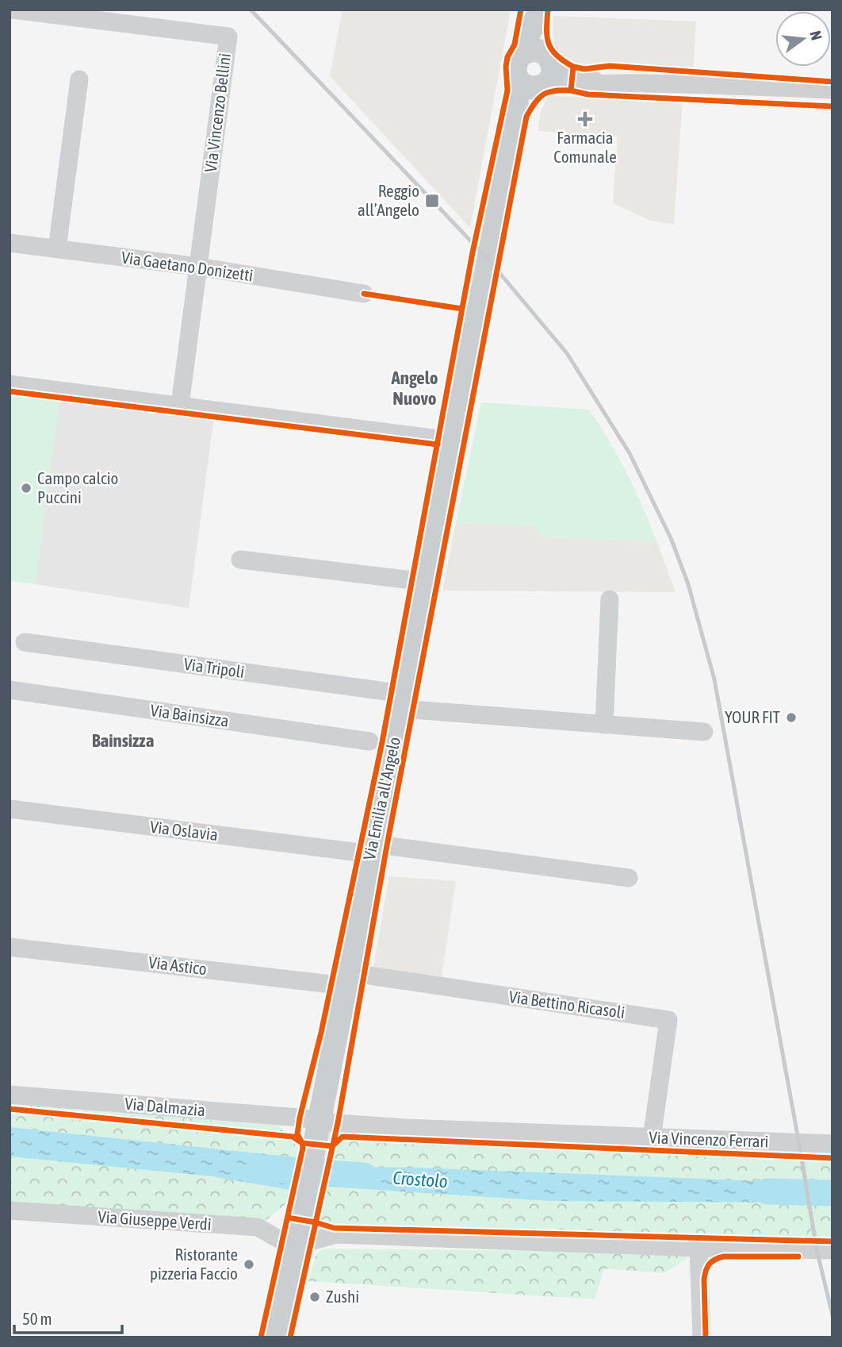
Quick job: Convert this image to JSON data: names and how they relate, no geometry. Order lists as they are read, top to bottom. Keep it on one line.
{"streets":{"main road":["Via Emilia all'Angelo"],"street":["Via Vincenzo Bellini","Via Gaetano Donizetti","Via Tripoli","Via Bainsizza","Via Oslavia","Via Astico","Via Bettino Ricasoli","Via Dalmazia","Via Vincenzo Ferrari","Via Giuseppe Verdi"]},"crossings":[["Via Vincenzo Bellini","Via Gaetano Donizetti"],["Via Tripoli","Via Emilia all'Angelo"],["Via Emilia all'Angelo","Via Oslavia"],["Via Emilia all'Angelo","Via Astico"],["Via Emilia all'Angelo","Via Bettino Ricasoli"],["Via Emilia all'Angelo","Via Dalmazia"],["Via Emilia all'Angelo","Via Vincenzo Ferrari"],["Via Emilia all'Angelo","Via Giuseppe Verdi"],["Via Astico","Via Bettino Ricasoli"],["Via Bettino Ricasoli","Via Vincenzo Ferrari"],["Via Dalmazia","Via Vincenzo Ferrari"]],"districts":["Angelo Nuovo","Bainsizza"],"water":["Crostolo"],"places":{"health":["Farmacia Comunale"],"transit":["Reggio all’Angelo"],"other":["Campo calcio Puccini","YOUR FIT","Ristorante pizzeria Faccio","Zushi"]},"scale_bar":"50 m","north":"right"}
